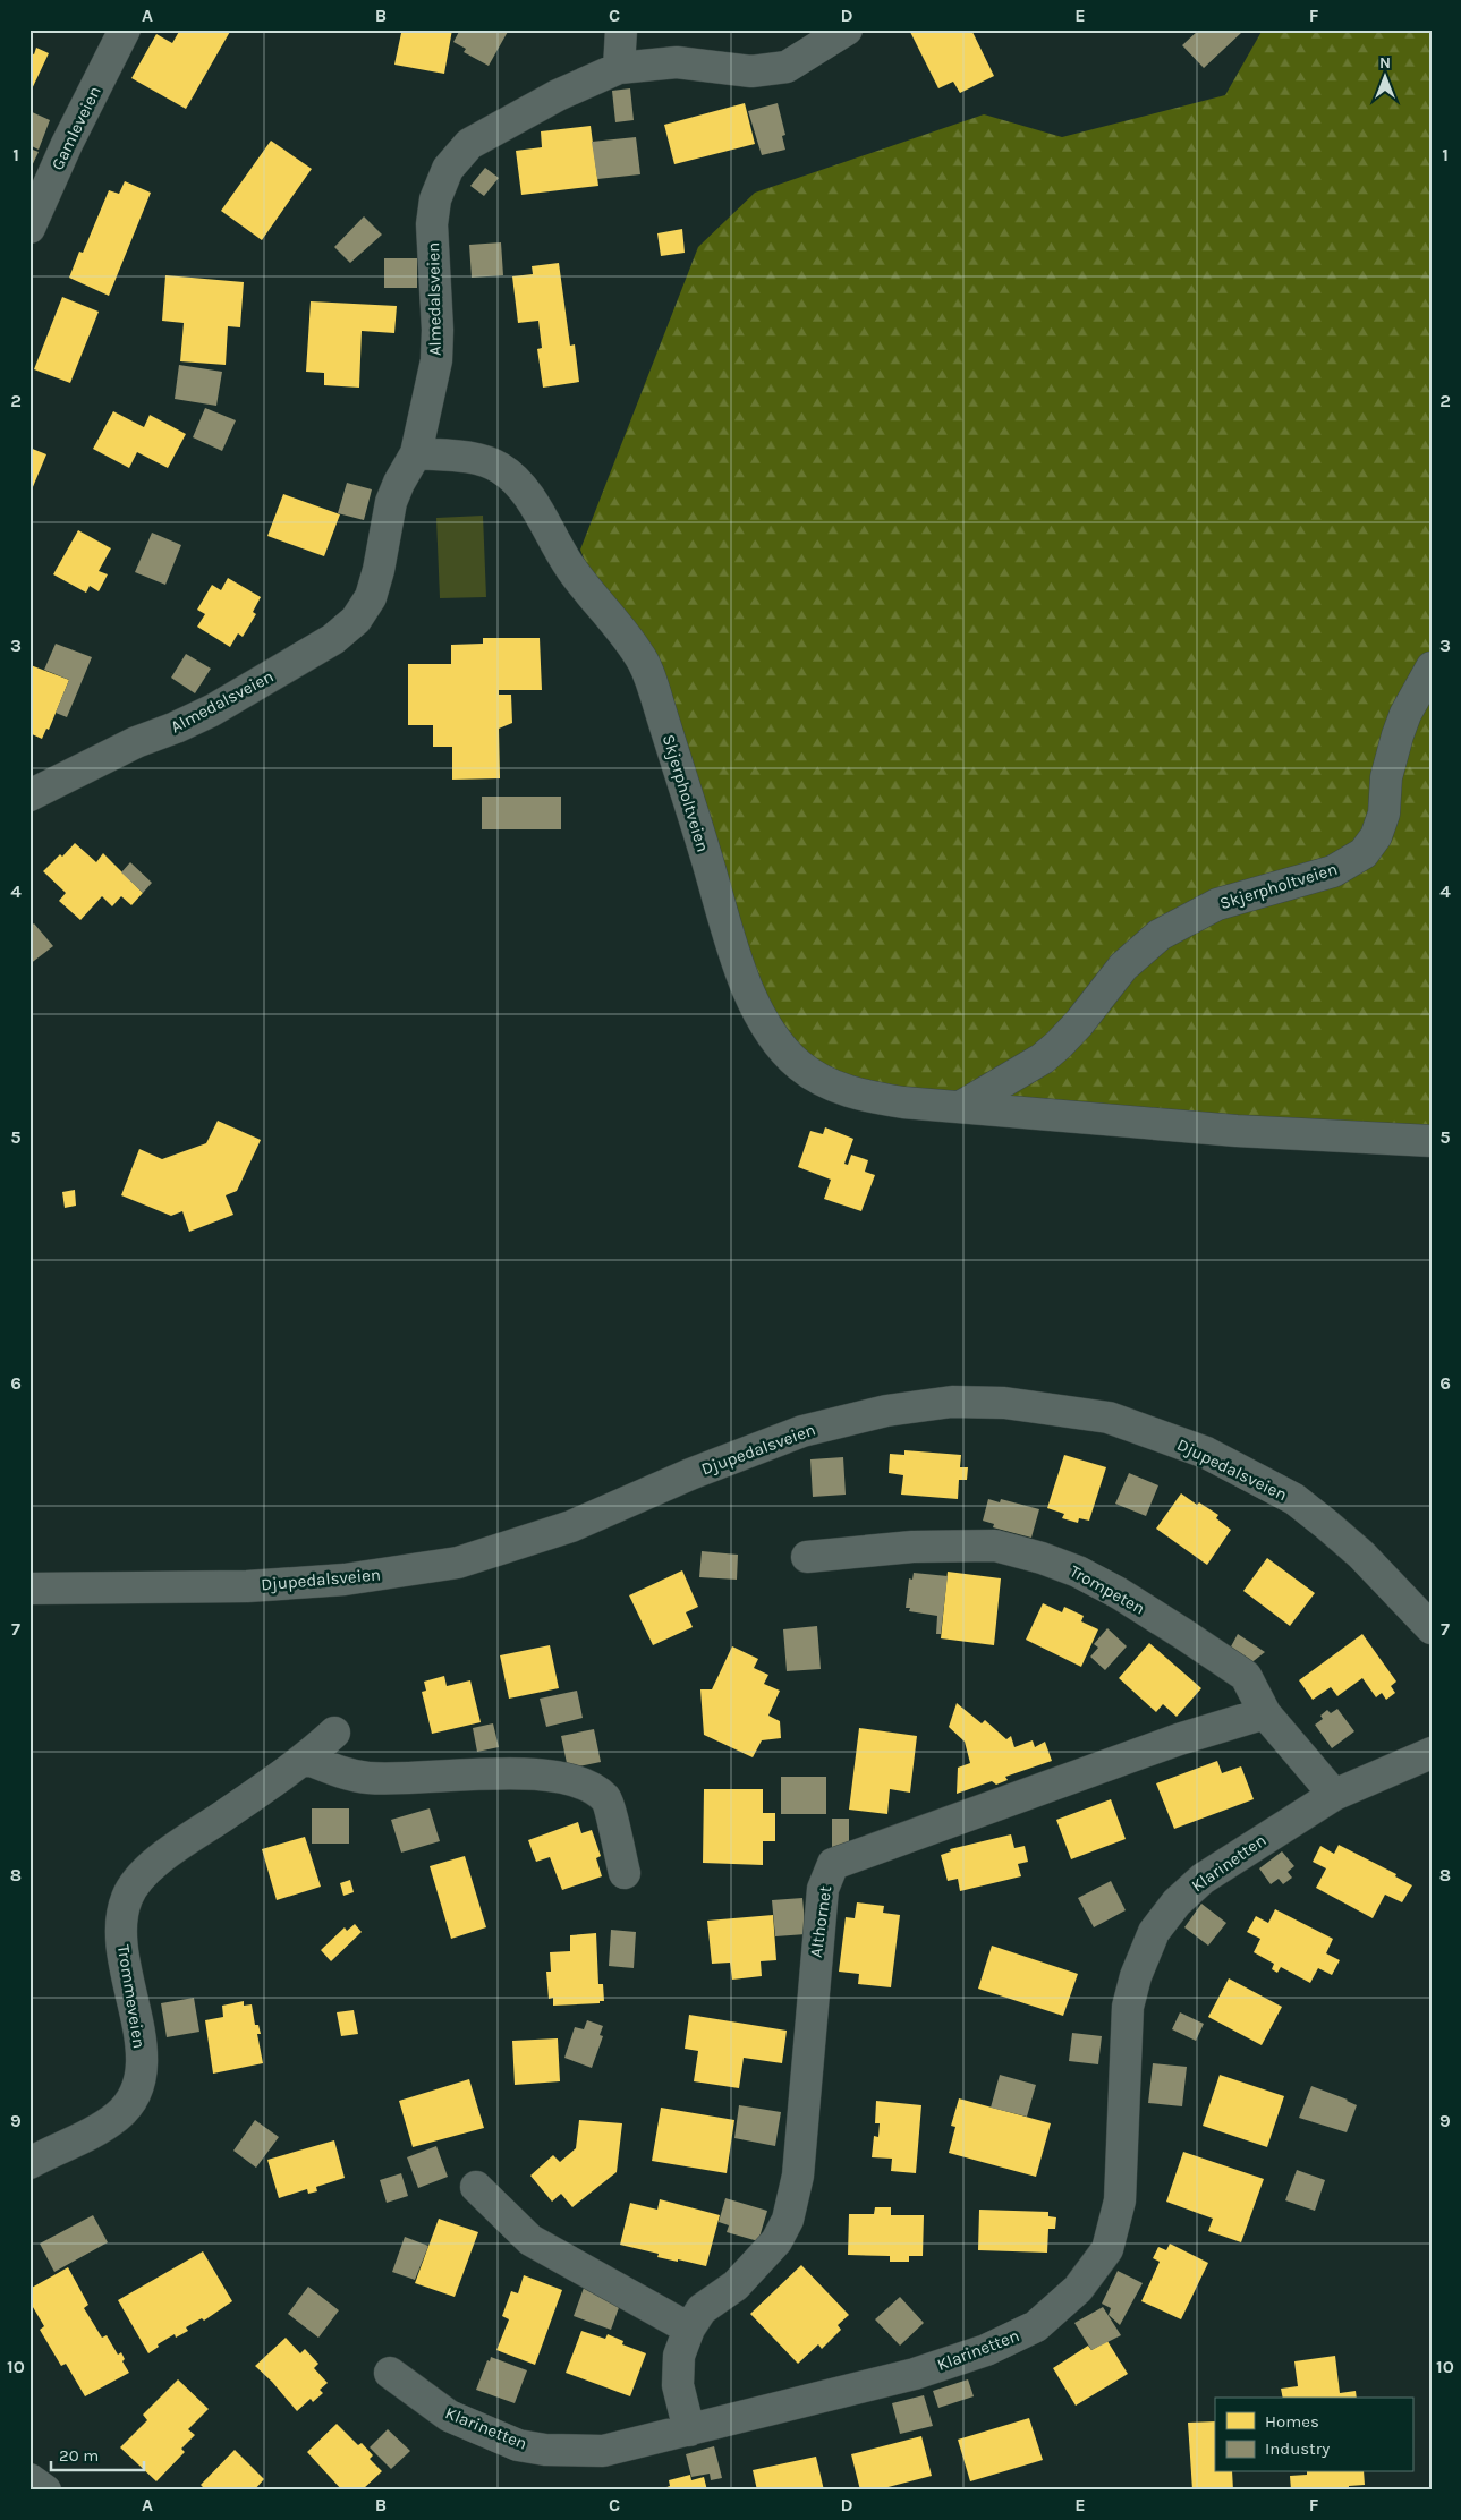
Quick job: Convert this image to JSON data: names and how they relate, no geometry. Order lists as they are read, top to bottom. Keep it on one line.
{"streets":{"street":["Gamleveien","Almedalsveien","Skjerpholtveien","Djupedalsveien","Trompeten","Klarinetten","Althornet","Trommeveien"]},"crossings":[["Almedalsveien","Skjerpholtveien"],["Trompeten","Klarinetten"],["Trompeten","Althornet"],["Klarinetten","Althornet"]],"legend":["Homes","Industry"],"scale_bar":"20 m","north":"top","grid":{"columns":["A","B","C","D","E","F"],"rows":["1","2","3","4","5","6","7","8","9","10"]}}
